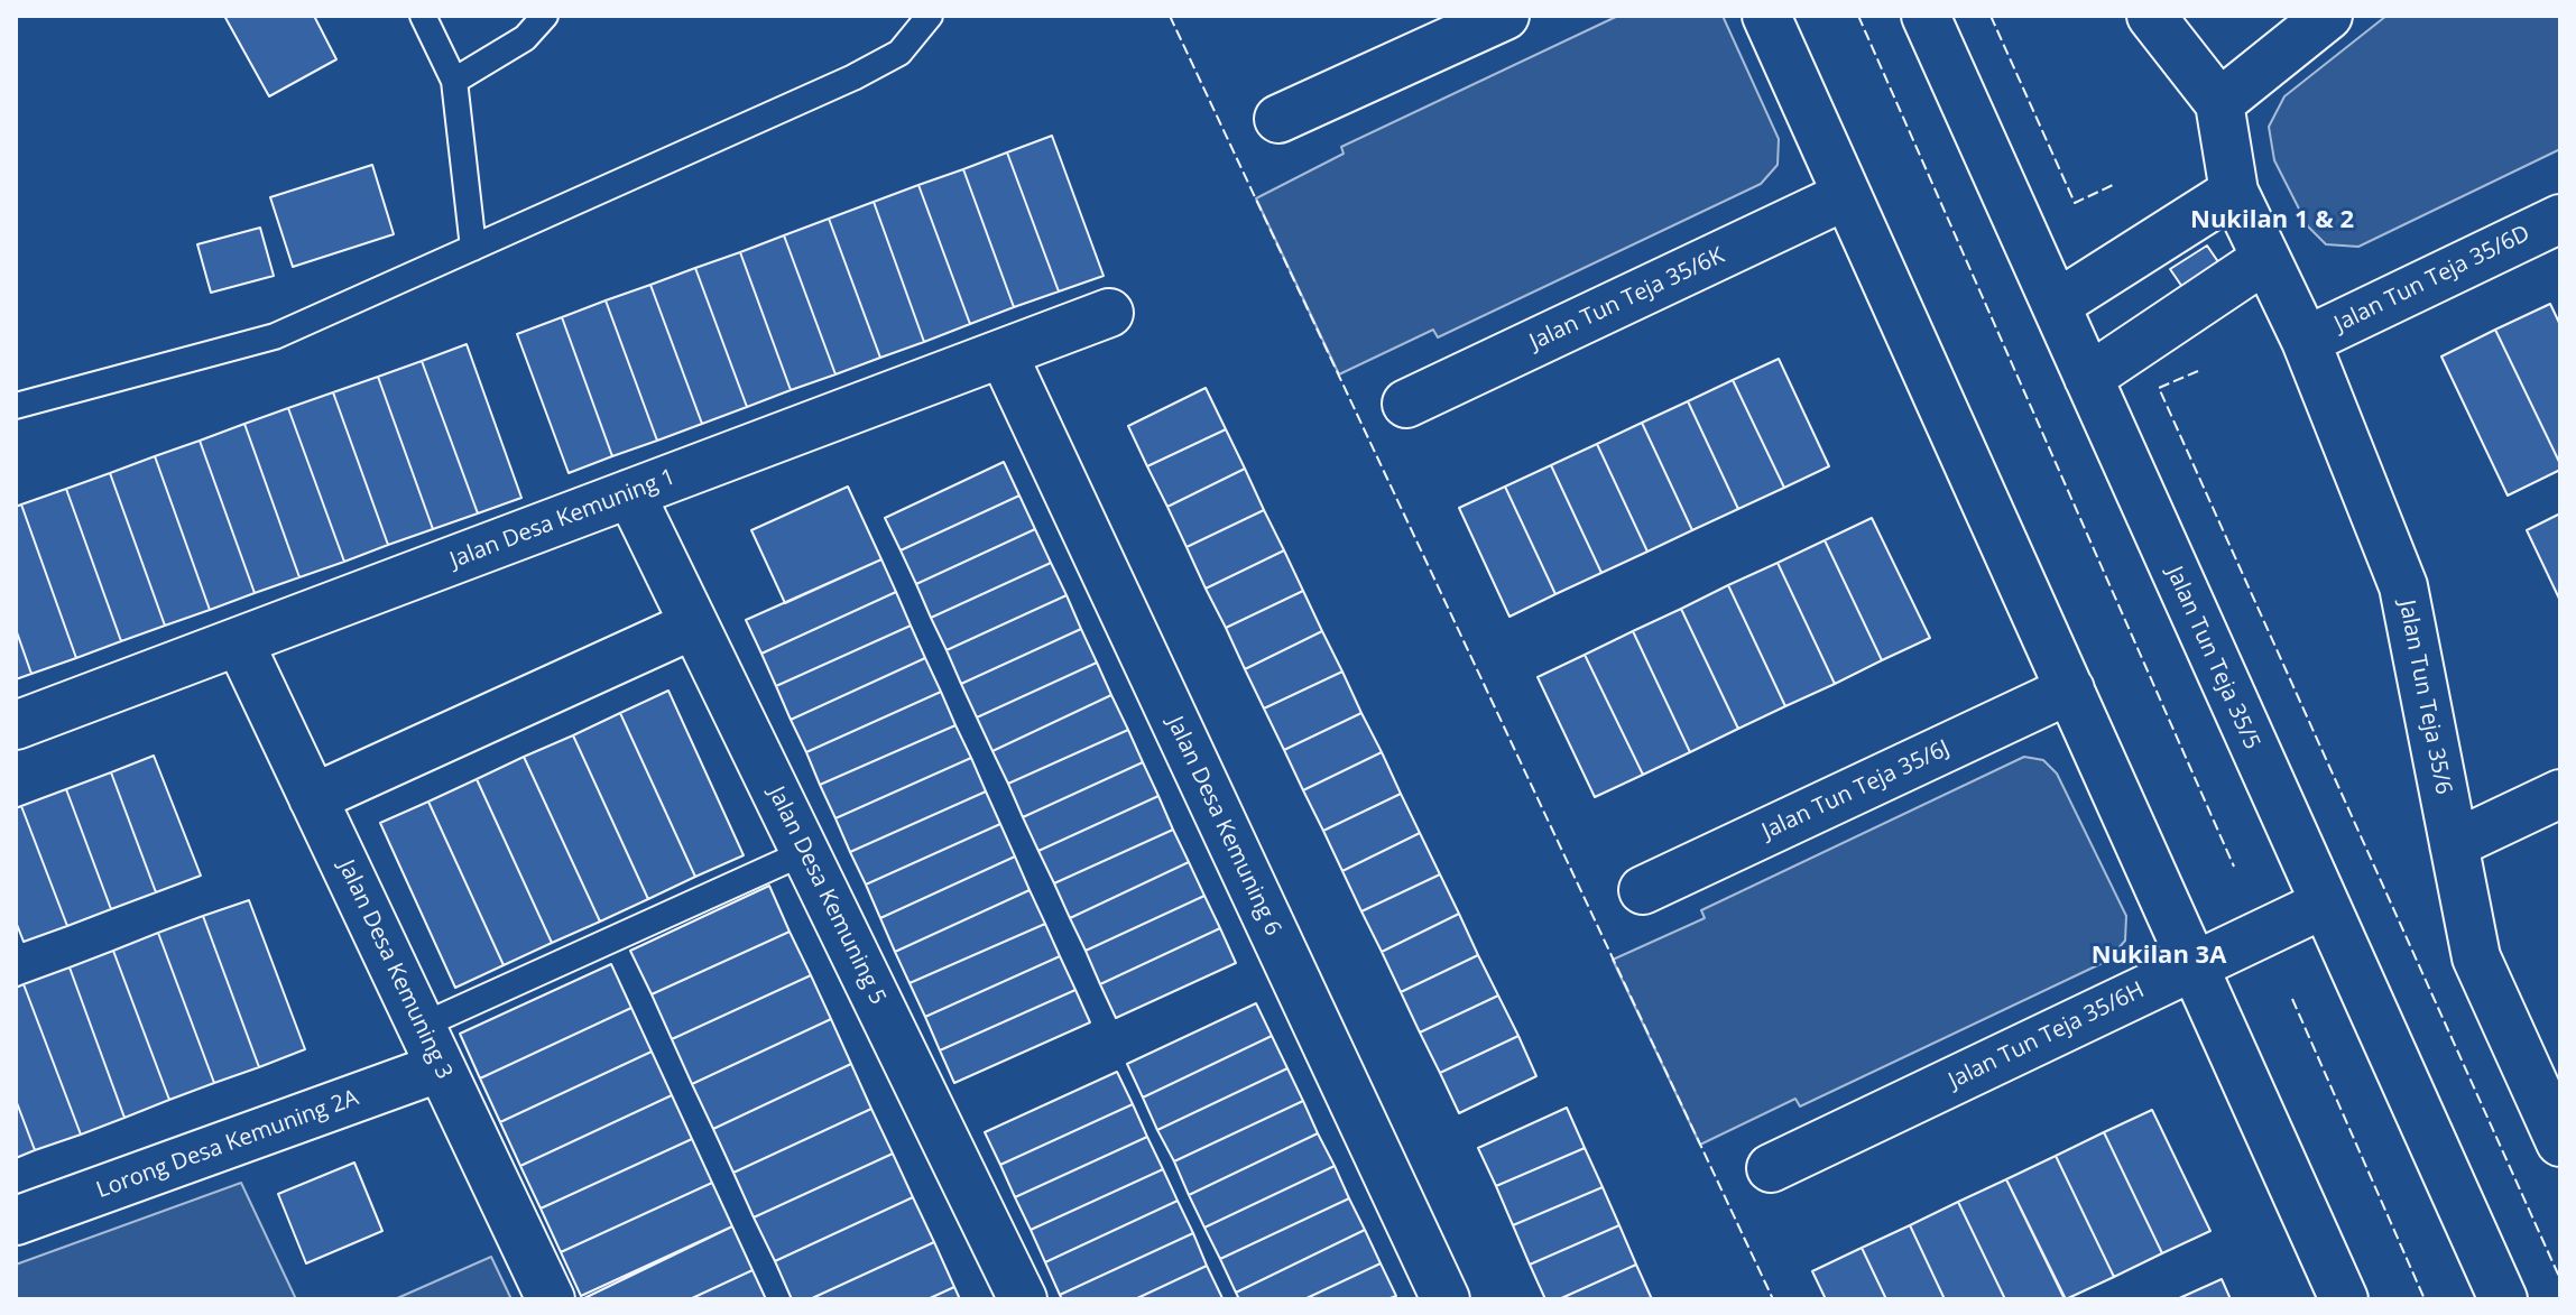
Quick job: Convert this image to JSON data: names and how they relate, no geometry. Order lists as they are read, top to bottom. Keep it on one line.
{"streets":{"street":["Jalan Tun Teja 35/6D","Jalan Tun Teja 35/6K","Jalan Desa Kemuning 1","Jalan Tun Teja 35/5","Jalan Tun Teja 35/6","Jalan Tun Teja 35/6J","Jalan Desa Kemuning 6","Jalan Desa Kemuning 5","Jalan Desa Kemuning 3","Jalan Tun Teja 35/6H","Lorong Desa Kemuning 2A"]},"crossings":[["Jalan Tun Teja 35/6D","Jalan Tun Teja 35/6"],["Jalan Desa Kemuning 1","Jalan Desa Kemuning 6"],["Jalan Desa Kemuning 1","Jalan Desa Kemuning 5"],["Jalan Desa Kemuning 1","Jalan Desa Kemuning 3"],["Jalan Tun Teja 35/5","Jalan Tun Teja 35/6H"],["Jalan Desa Kemuning 3","Lorong Desa Kemuning 2A"]],"districts":["Nukilan 1 & 2","Nukilan 3A"]}
